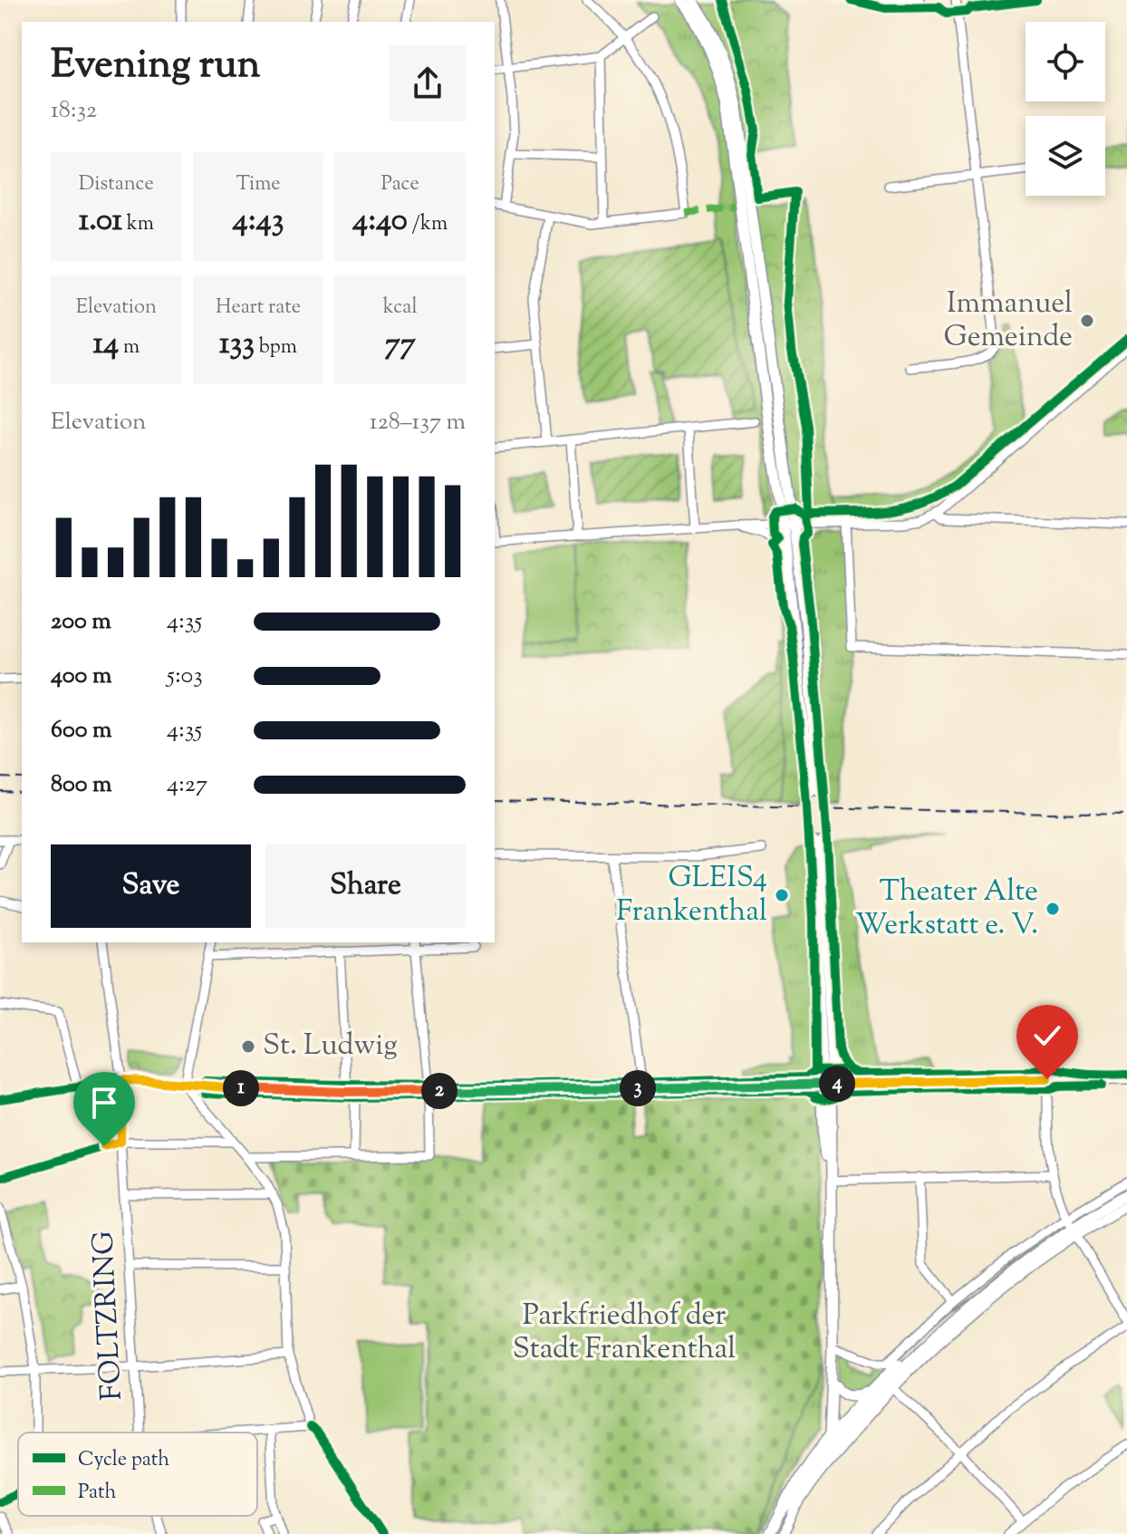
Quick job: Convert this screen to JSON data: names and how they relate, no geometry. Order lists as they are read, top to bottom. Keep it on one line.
{"streets":{"street":["FOLTZRING"]},"parks":["Parkfriedhof der Stadt Frankenthal"],"places":["Immanuel Gemeinde","GLEIS4 Frankenthal","Theater Alte Werkstatt e. V.","St. Ludwig"],"legend":["Cycle path","Path"],"page":{"heading":["Evening run","18:32"],"stats":[["Distance","1.01 km"],["Time","4:43"],["Pace","4:40 /km"],["Elevation","14 m"],["Heart rate","133 bpm"],["kcal","77"]],"chart":["Elevation","128–137 m"],"list":[{"name":"200 m","note":"4:35"},{"name":"400 m","note":"5:03"},{"name":"600 m","note":"4:35"},{"name":"800 m","note":"4:27"}],"buttons":["Save","Share"],"pins":["4","1","3","2"]}}
